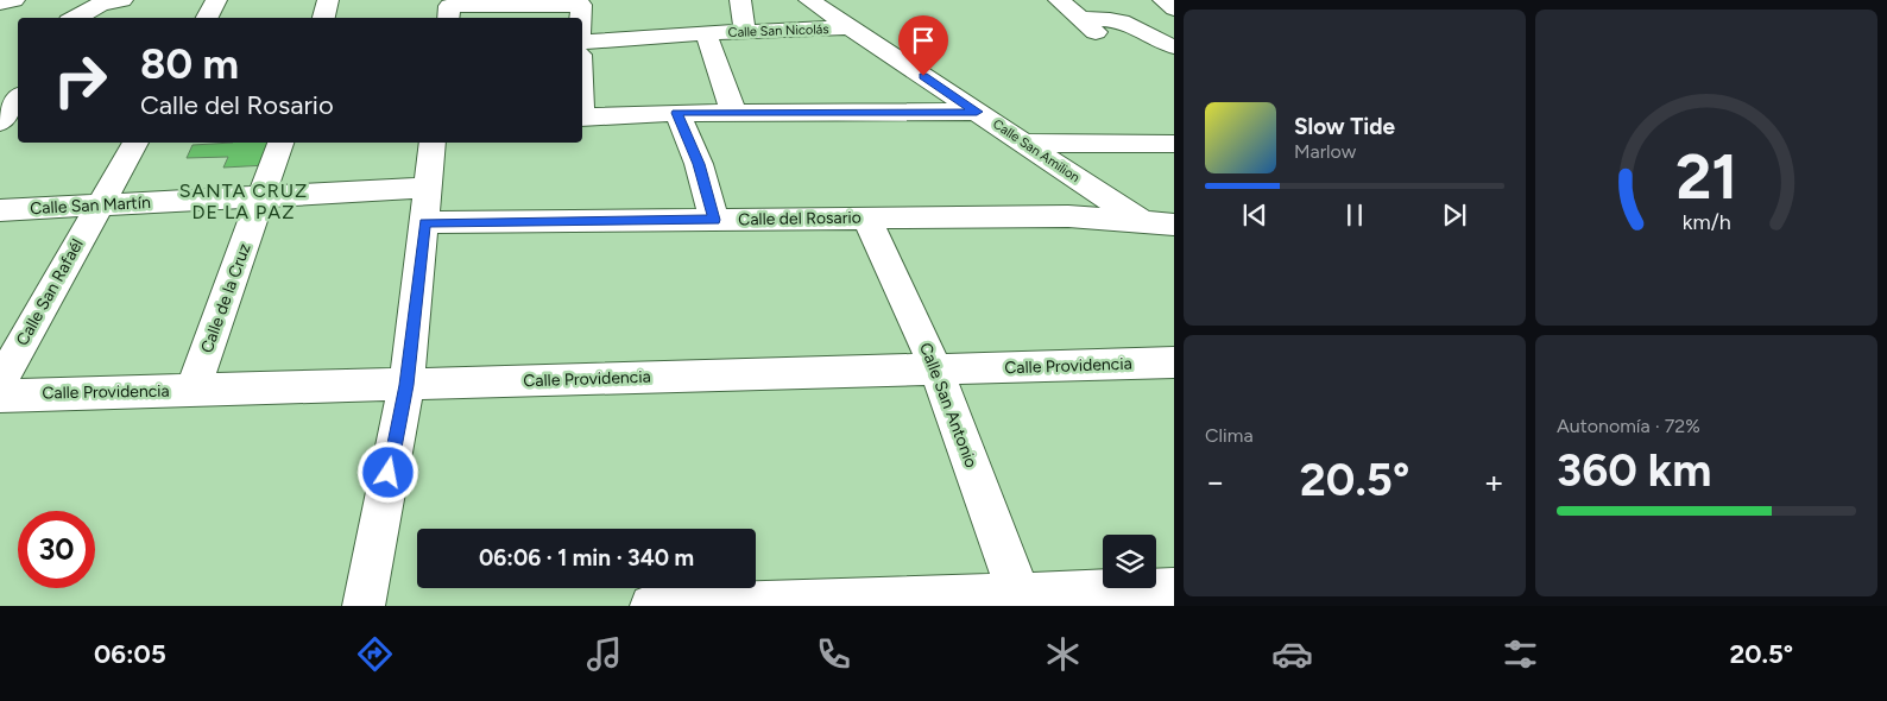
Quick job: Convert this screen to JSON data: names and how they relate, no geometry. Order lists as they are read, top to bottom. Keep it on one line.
{"streets":{"street":["Calle San Nicolás","Calle San Amilion","Calle San Martín","Calle del Rosario","Calle San Rafaél","Calle de la Cruz","Calle Providencia","Calle San Antonio"]},"crossings":[["Calle San Nicolás","Calle San Amilion"],["Calle San Amilion","Calle del Rosario"],["Calle San Martín","Calle San Rafaél"],["Calle San Martín","Calle de la Cruz"],["Calle del Rosario","Calle San Antonio"],["Calle de la Cruz","Calle Providencia"],["Calle Providencia","Calle San Antonio"]],"districts":["SANTA CRUZ DE LA PAZ"],"page":{"turn":["80 m","Calle del Rosario"],"song":["Slow Tide","Marlow"],"tile":["Clima",["Autonomía · 72%","360 km"]],"heat":["−","20.5°","+"],"limit":"30","trip":"06:06 · 1 min · 340 m","tabs":["06:05","20.5°"],"gauge":["21","km/h"]}}
